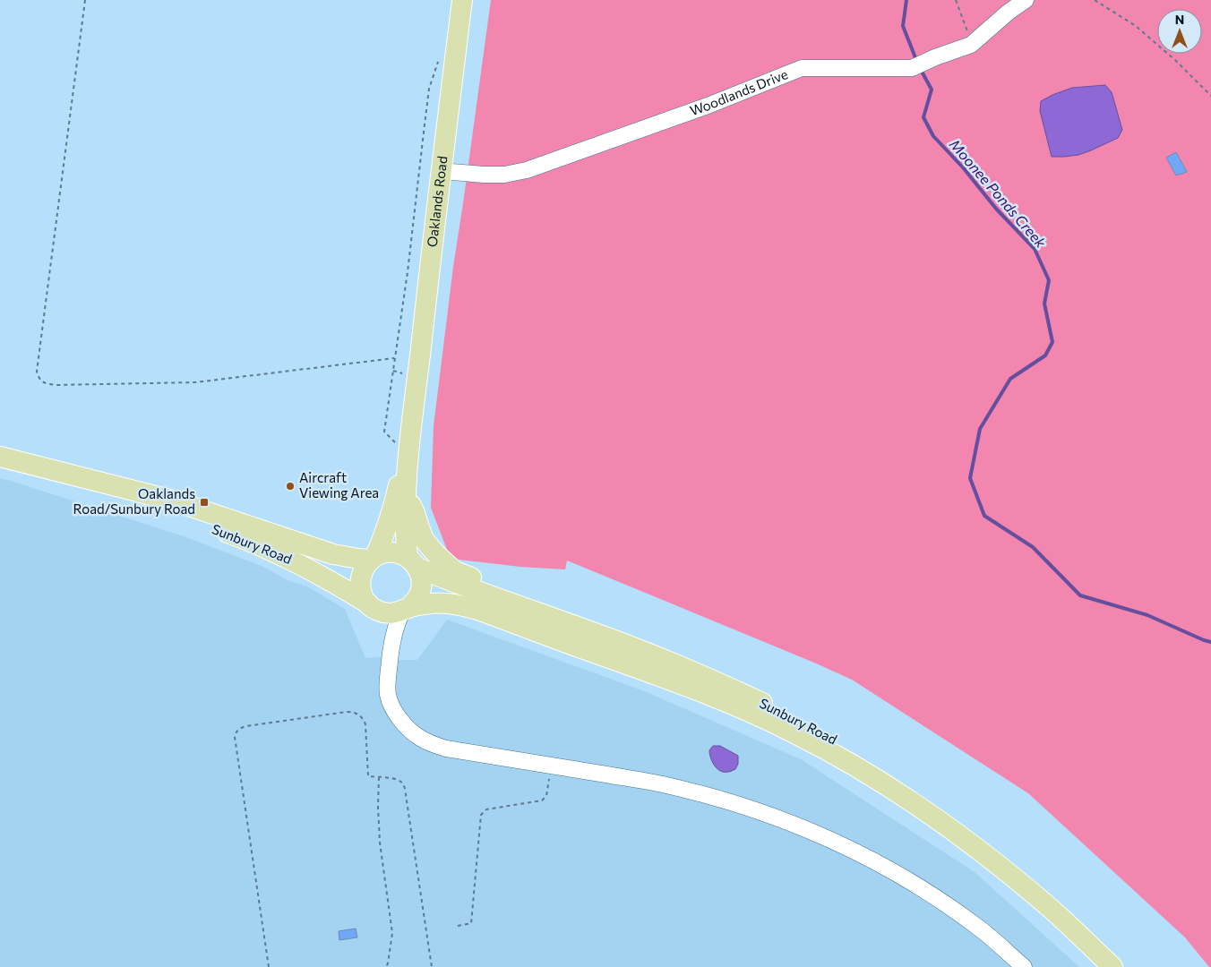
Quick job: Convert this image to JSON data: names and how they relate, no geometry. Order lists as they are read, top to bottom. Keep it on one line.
{"streets":{"main road":["Oaklands Road","Sunbury Road"],"lane":["Woodlands Drive"]},"crossings":[["Woodlands Drive","Oaklands Road"],["Oaklands Road","Sunbury Road"]],"water":["Moonee Ponds Creek"],"places":{"other":["Aircraft Viewing Area"],"transit":["Oaklands Road/Sunbury Road"]},"north":"top"}
